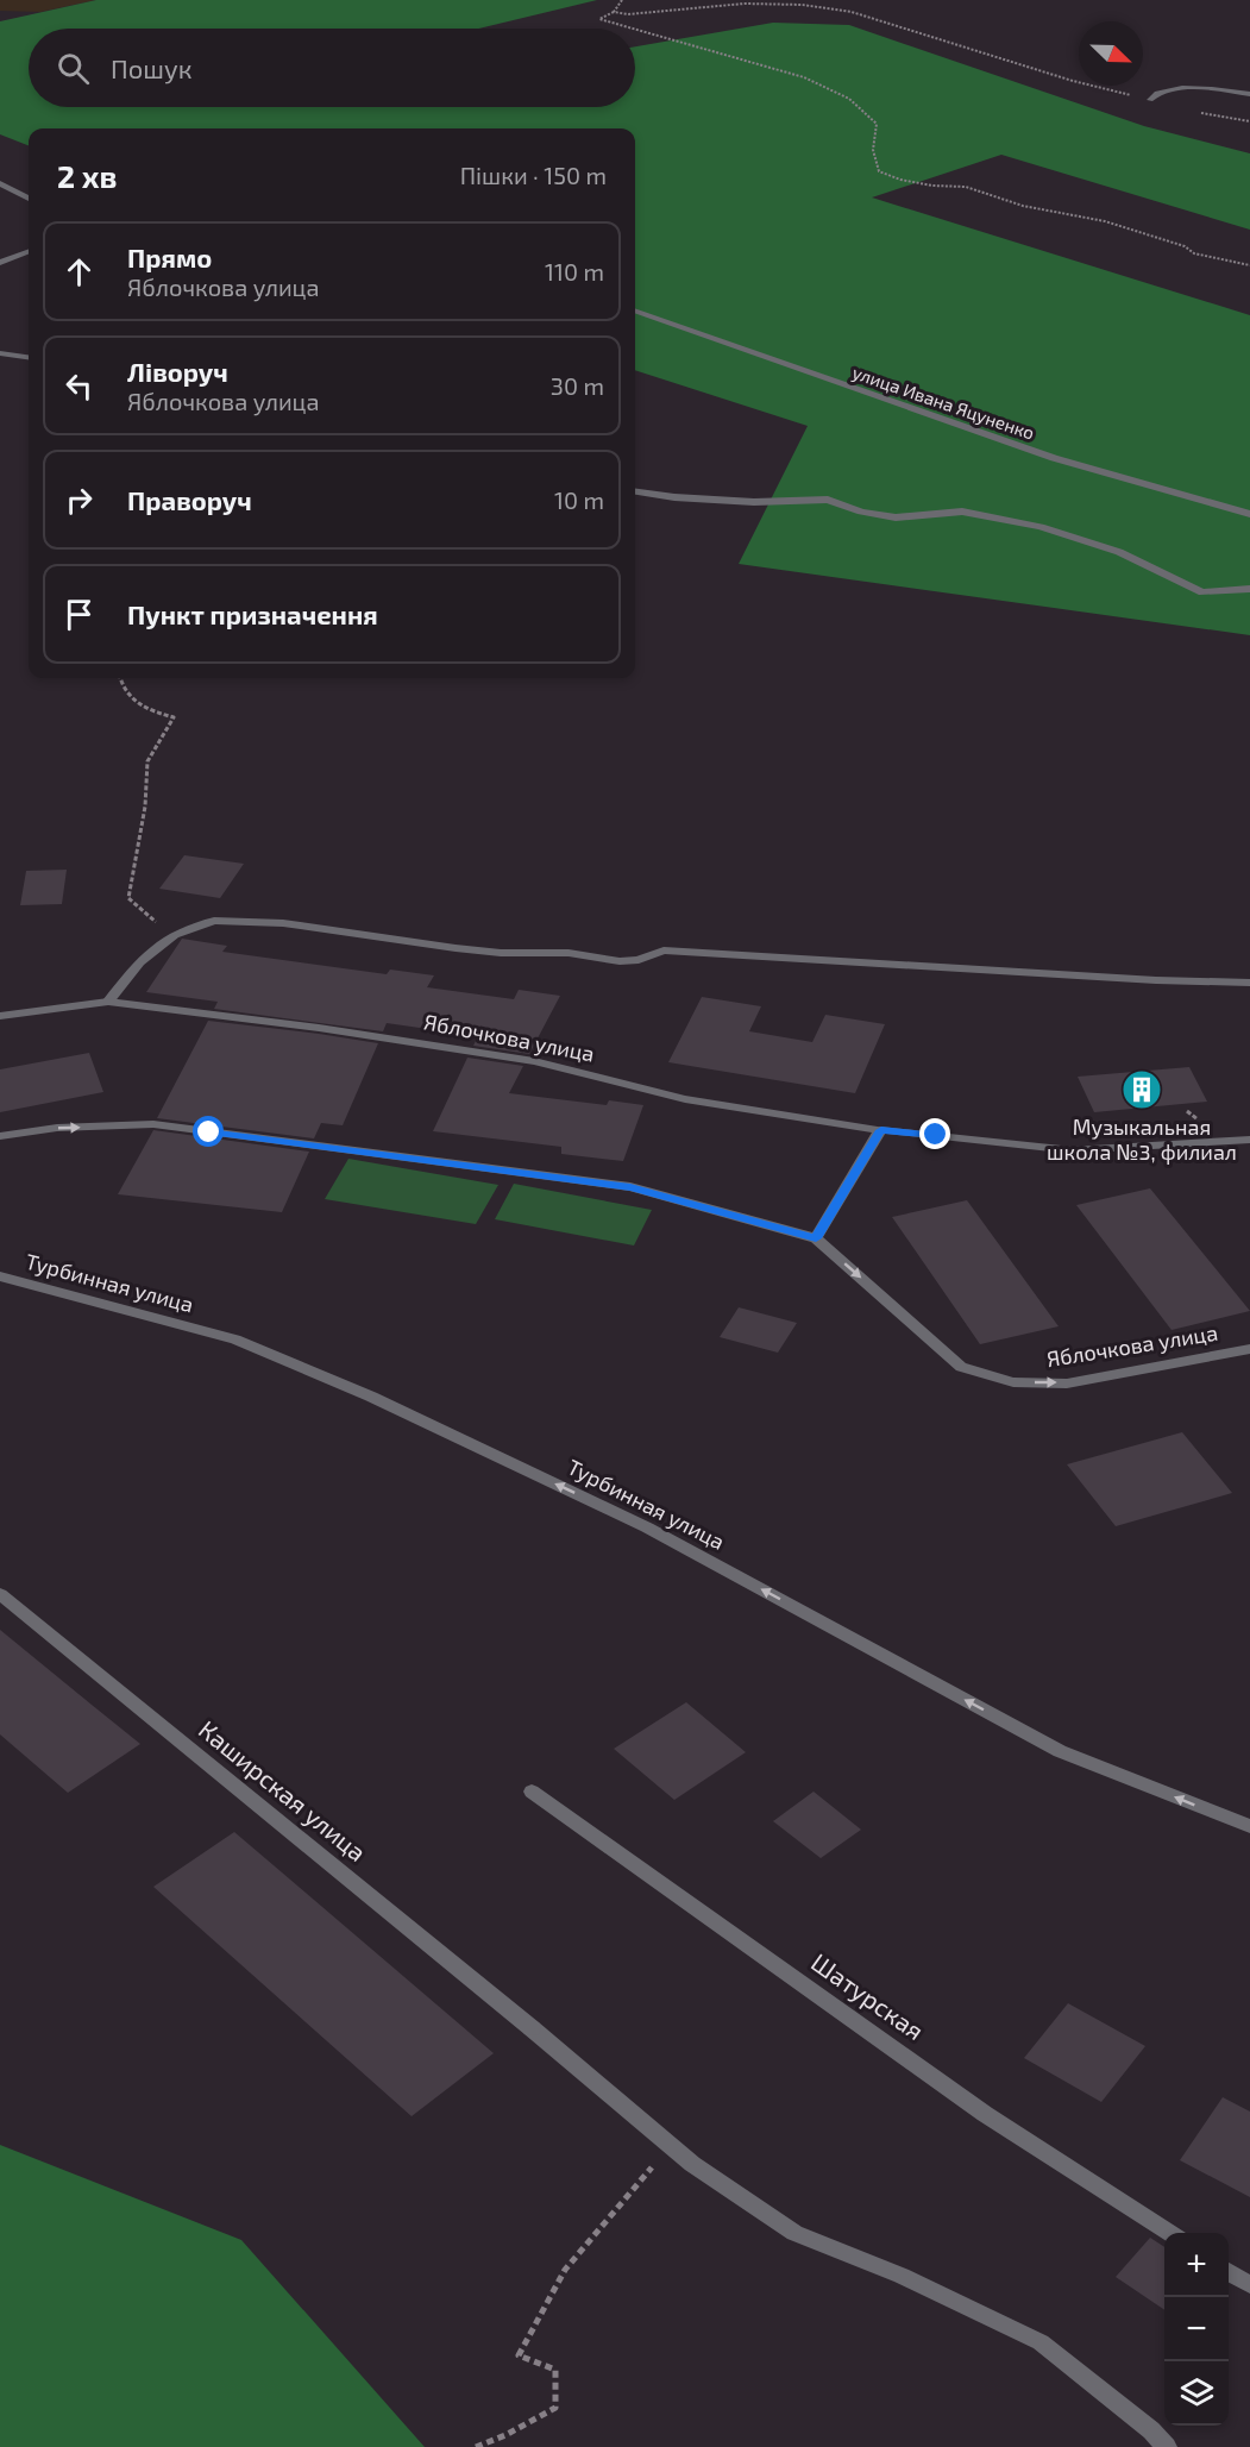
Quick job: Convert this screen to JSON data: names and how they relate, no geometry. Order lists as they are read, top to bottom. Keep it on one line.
{"streets":{"street":["улица Ивана Яцуненко","Яблочкова улица","Турбинная улица","Каширская улица","Шатурская"]},"one_way":["Турбинная улица"],"places":{"building":["Музыкальная школа №3, филиал"]},"north":"bottom right","page":{"search":"Пошук","heading":["2 хв","Пішки · 150 m"],"list":[["Прямо","Яблочкова улица","110 m"],["Ліворуч","Яблочкова улица","30 m"],["Праворуч","10 m"],"Пункт призначення"],"map_buttons":["+","−"]}}
